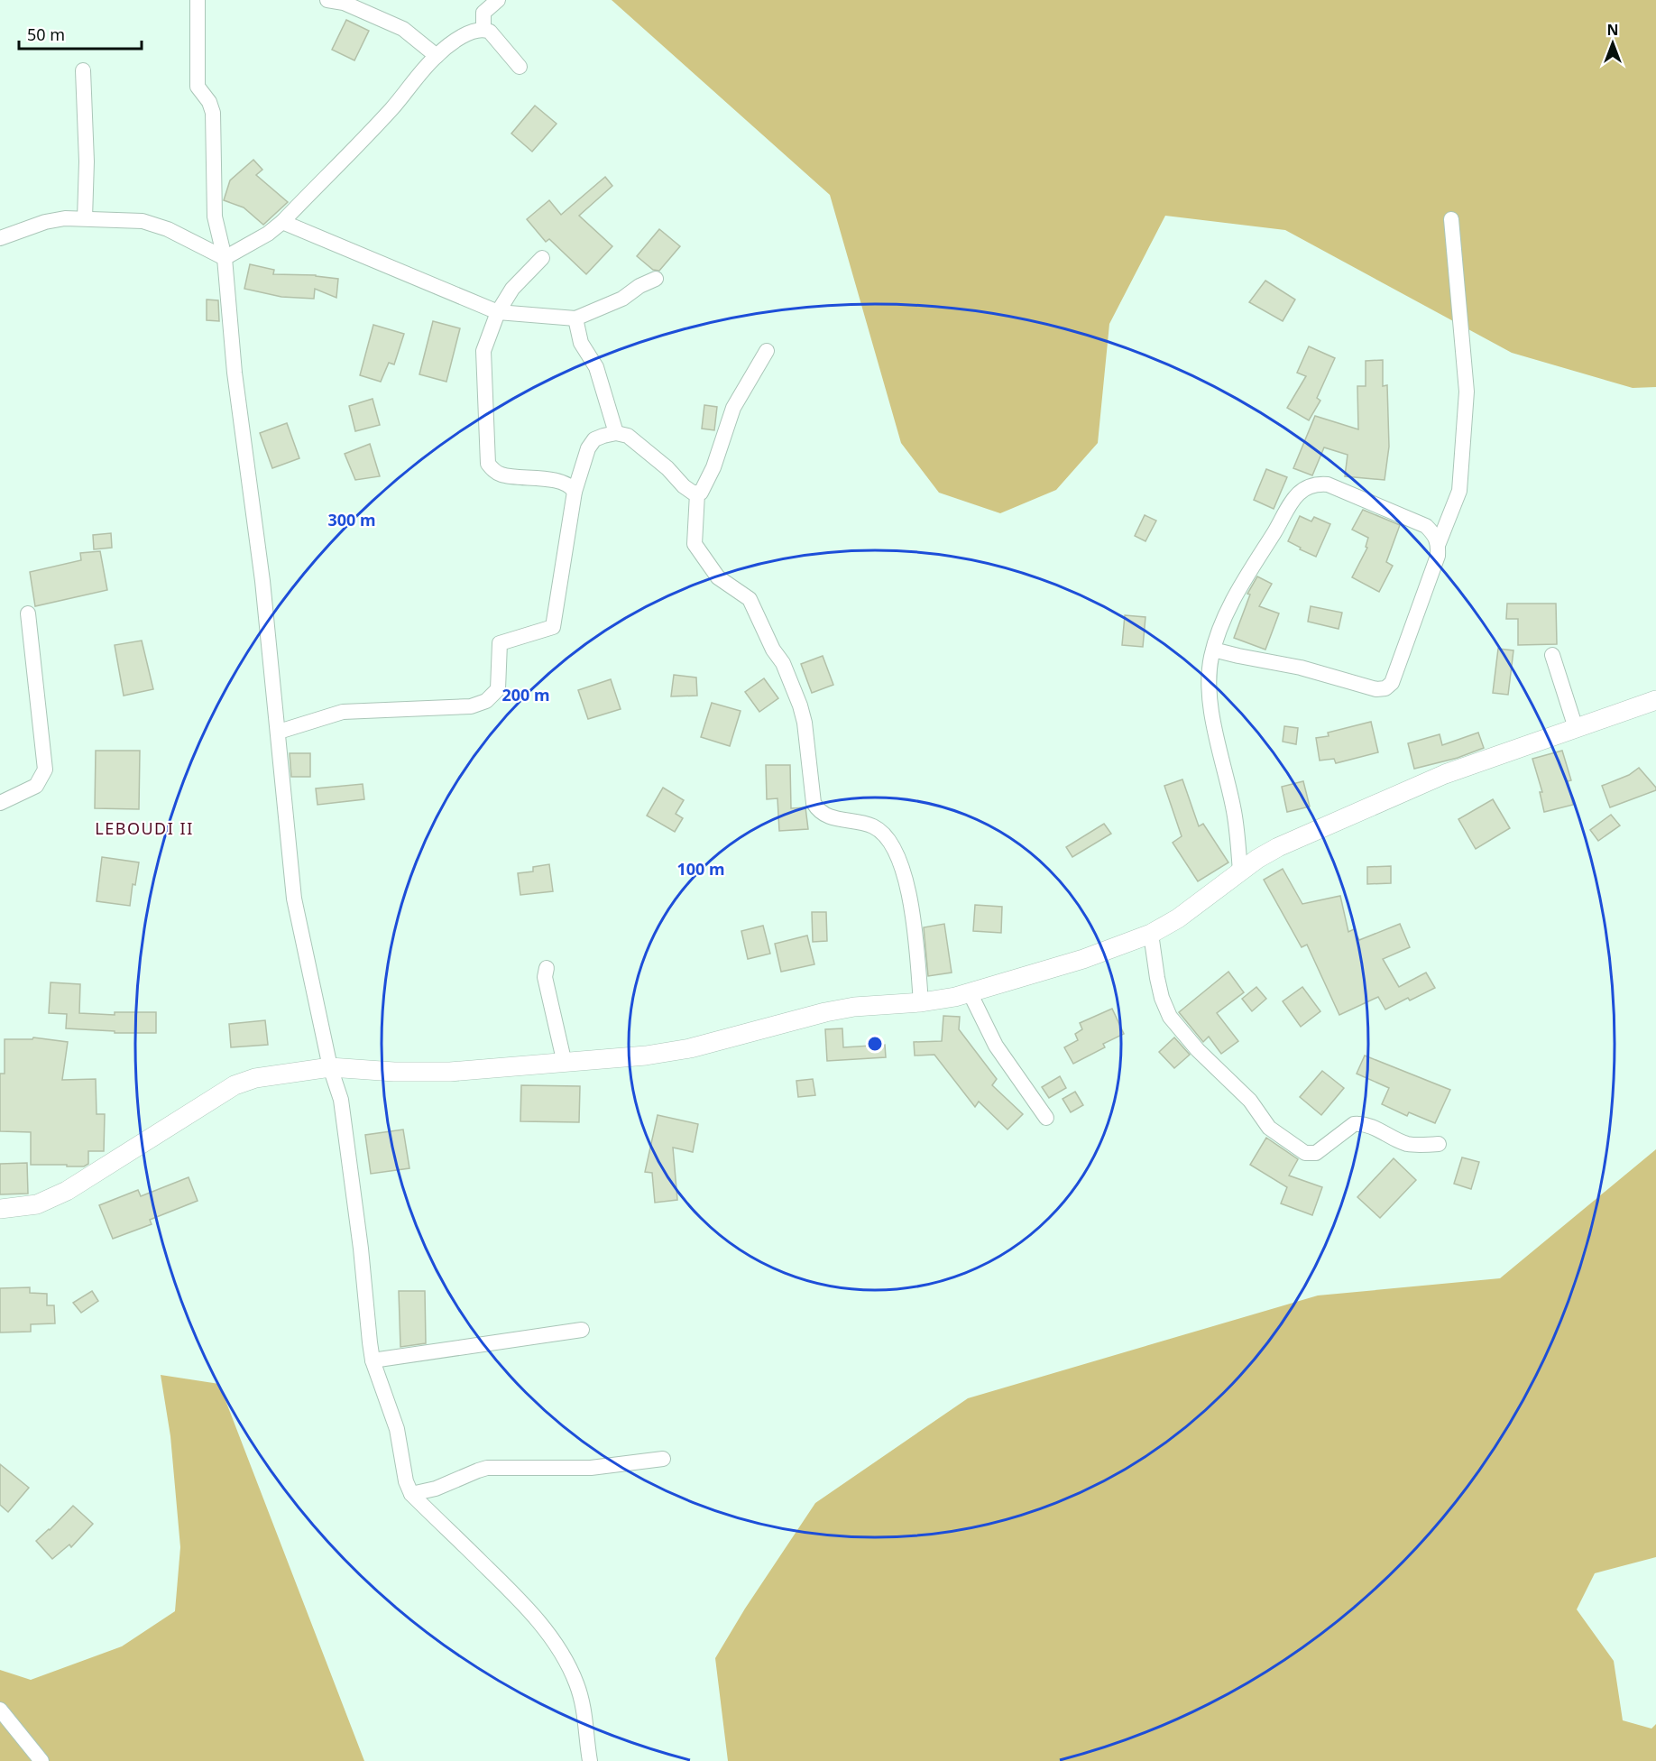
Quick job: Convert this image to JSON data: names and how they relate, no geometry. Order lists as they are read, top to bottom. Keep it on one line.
{"districts":["LEBOUDI II"],"scale_bar":"50 m","north":"top","rings":["300 m","200 m","100 m"]}
